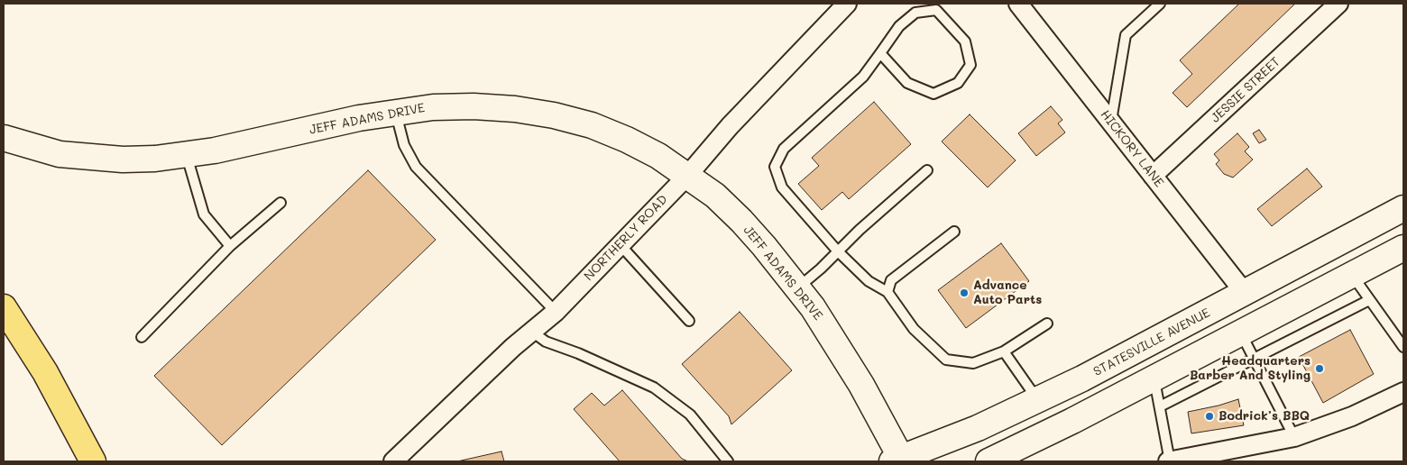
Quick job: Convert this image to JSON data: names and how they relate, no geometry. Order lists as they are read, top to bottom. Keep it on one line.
{"streets":{"street":["JESSIE STREET","JEFF ADAMS DRIVE","HICKORY LANE","NORTHERLY ROAD","STATESVILLE AVENUE"]},"crossings":[["JESSIE STREET","HICKORY LANE"],["JEFF ADAMS DRIVE","NORTHERLY ROAD"],["JEFF ADAMS DRIVE","STATESVILLE AVENUE"],["HICKORY LANE","STATESVILLE AVENUE"]],"places":["Advance Auto Parts","Headquarters Barber And Styling","Bodrick’s BBQ"]}
